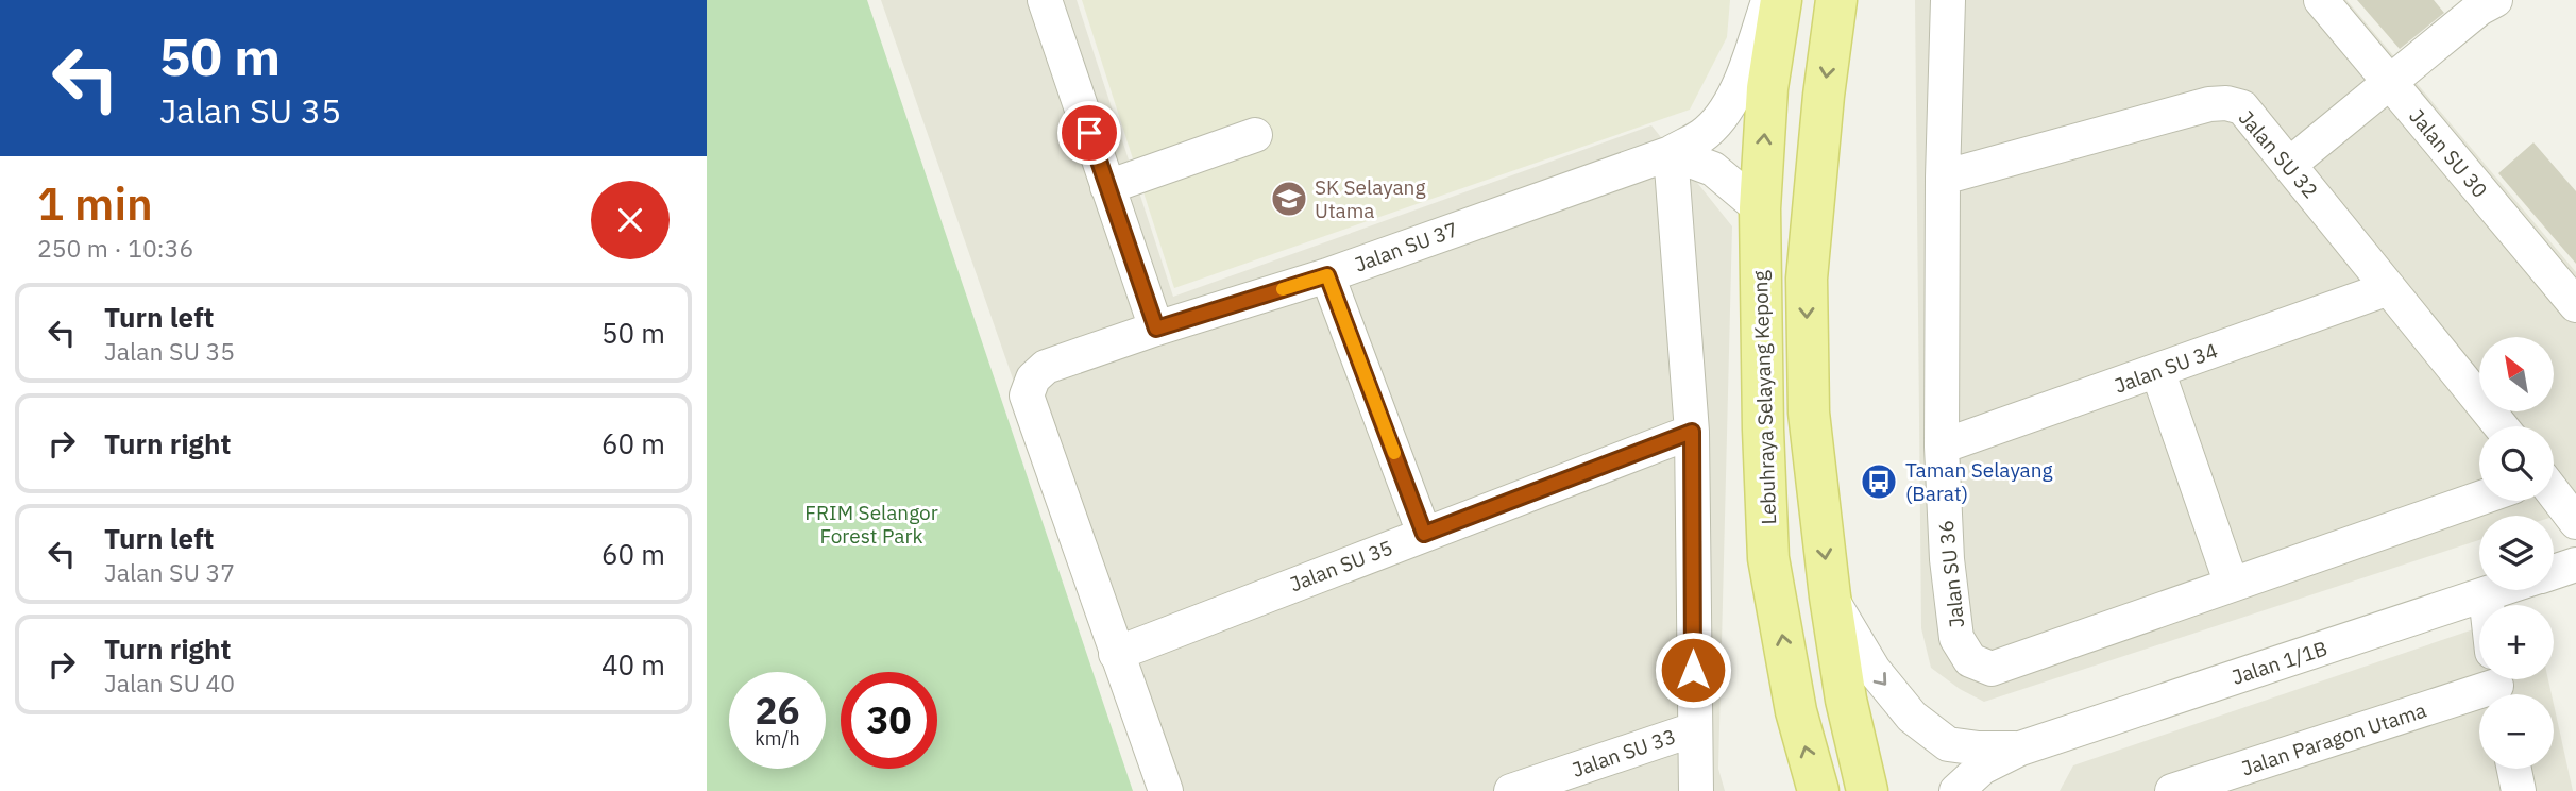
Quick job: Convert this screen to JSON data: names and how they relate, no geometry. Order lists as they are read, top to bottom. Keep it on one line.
{"streets":{"main road":["Lebuhraya Selayang Kepong"],"street":["Jalan SU 30","Jalan SU 32","Jalan SU 37","Jalan SU 34","Jalan SU 35","Jalan SU 36","Jalan 1/1B","Jalan Paragon Utama","Jalan SU 33"]},"crossings":[["Jalan SU 32","Jalan SU 34"],["Jalan SU 32","Jalan SU 36"],["Jalan SU 37","Jalan SU 35"],["Jalan SU 34","Jalan SU 36"]],"parks":["FRIM Selangor Forest Park"],"places":{"school or university":["SK Selayang Utama"],"bus stop":["Taman Selayang (Barat)"]},"north":"top left","page":{"turn":["50 m","Jalan SU 35"],"heading":["1 min","250 m · 10:36"],"list":[{"name":"Turn left","note":"Jalan SU 35","value":"50 m"},{"name":"Turn right","value":"60 m"},{"name":"Turn left","note":"Jalan SU 37","value":"60 m"},{"name":"Turn right","note":"Jalan SU 40","value":"40 m"}],"map_buttons":["+","−"],"speed":"26 km/h","limit":"30"}}
